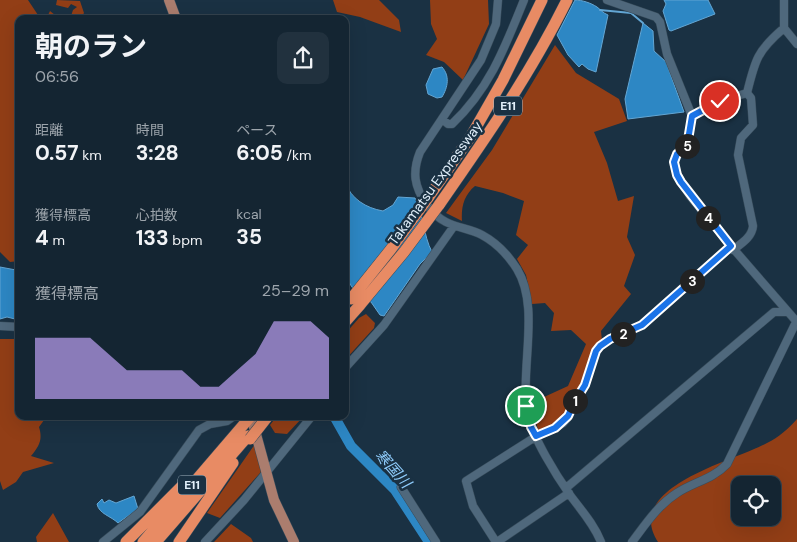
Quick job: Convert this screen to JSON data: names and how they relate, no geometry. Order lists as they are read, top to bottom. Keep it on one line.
{"streets":{"highway":["E11","Takamatsu Expressway"]},"water":["寒国川"],"page":{"heading":["朝のラン","06:56"],"stats":[["距離","0.57 km"],["時間","3:28"],["ペース","6:05 /km"],["獲得標高","4 m"],["心拍数","133 bpm"],["kcal","35"]],"pins":["5","4","3","2","1"],"chart":["獲得標高","25–29 m"]}}
